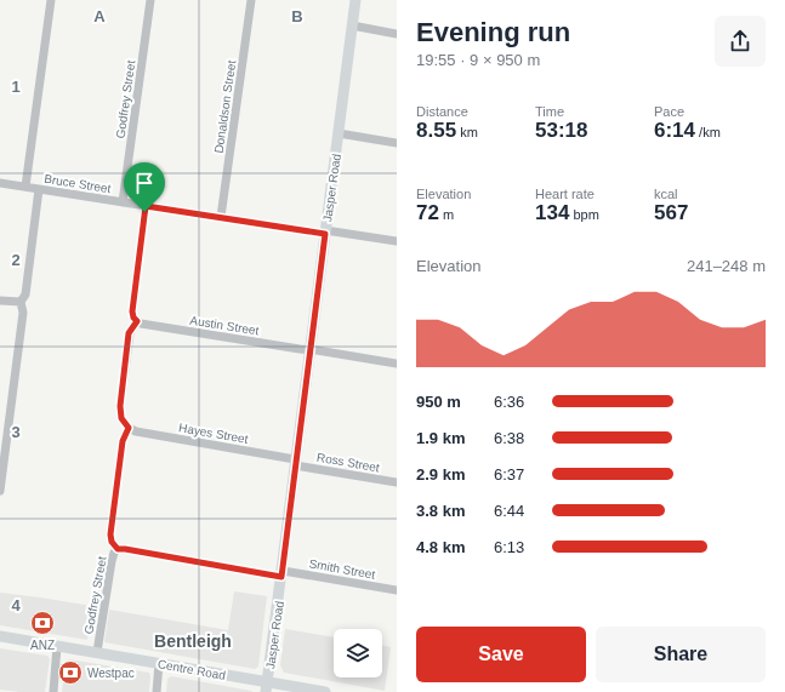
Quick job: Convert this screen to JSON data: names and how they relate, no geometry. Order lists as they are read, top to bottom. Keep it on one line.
{"streets":{"main road":["Jasper Road","Centre Road"],"street":["Godfrey Street","Donaldson Street","Bruce Street","Austin Street","Hayes Street","Ross Street","Smith Street"]},"crossings":[["Godfrey Street","Bruce Street"],["Godfrey Street","Hayes Street"],["Godfrey Street","Smith Street"],["Godfrey Street","Centre Road"],["Donaldson Street","Bruce Street"],["Bruce Street","Jasper Road"],["Jasper Road","Austin Street"],["Jasper Road","Hayes Street"],["Jasper Road","Ross Street"],["Jasper Road","Smith Street"],["Jasper Road","Centre Road"],["Hayes Street","Ross Street"]],"districts":["Bentleigh"],"places":{"bank":["ANZ","Westpac"]},"page":{"heading":["Evening run","19:55 · 9 × 950 m"],"stats":[["Distance","8.55 km"],["Time","53:18"],["Pace","6:14 /km"],["Elevation","72 m"],["Heart rate","134 bpm"],["kcal","567"]],"chart":["Elevation","241–248 m"],"list":[{"name":"950 m","note":"6:36"},{"name":"1.9 km","note":"6:38"},{"name":"2.9 km","note":"6:37"},{"name":"3.8 km","note":"6:44"},{"name":"4.8 km","note":"6:13"}],"buttons":["Save","Share"]},"grid":{"columns":["A","B"],"rows":["1","2","3","4"]}}
